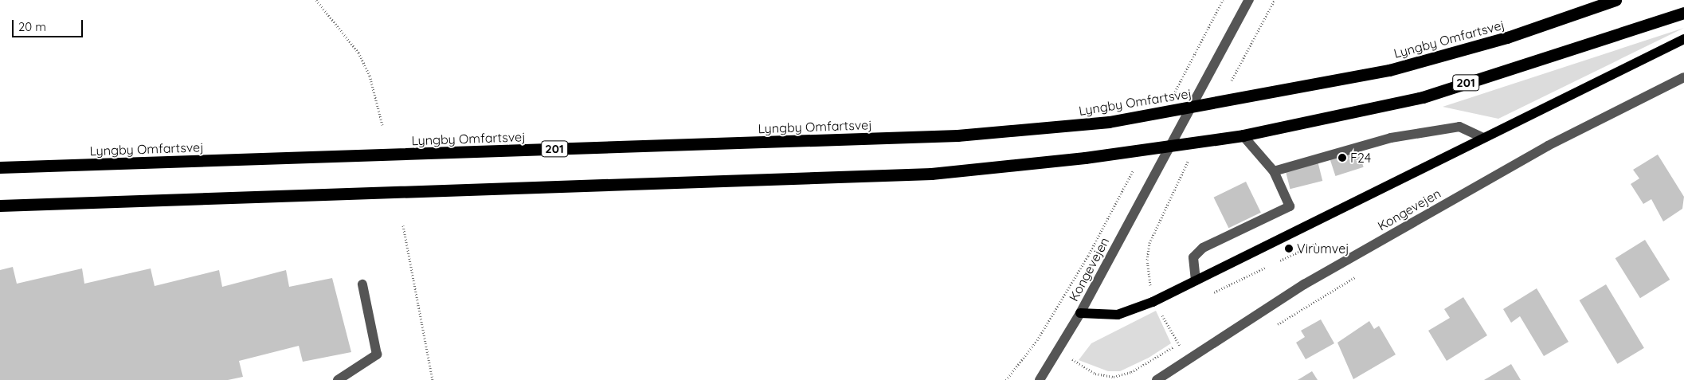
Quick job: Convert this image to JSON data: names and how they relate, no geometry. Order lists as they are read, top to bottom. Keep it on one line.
{"streets":{"highway":["Lyngby Omfartsvej","201"],"street":["Kongevejen"]},"places":["F24","Virumvej"],"scale_bar":"20 m"}
